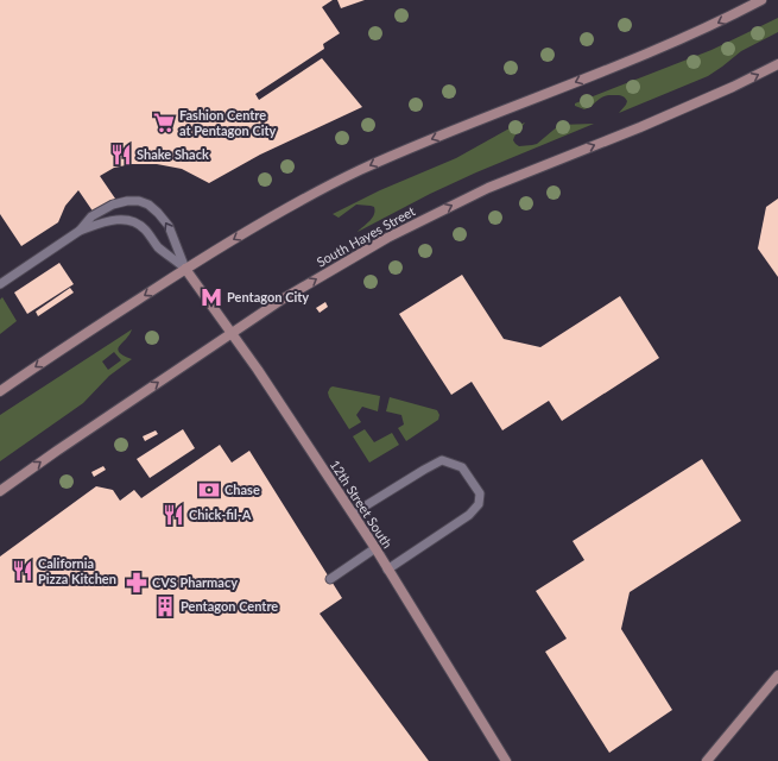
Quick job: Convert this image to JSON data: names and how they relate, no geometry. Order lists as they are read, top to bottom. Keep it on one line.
{"streets":{"main road":["South Hayes Street","12th Street South"]},"crossings":[["South Hayes Street","12th Street South"]],"places":{"supermarket":["Fashion Centre at Pentagon City"],"restaurant":["Shake Shack","Chick-fil-A","California Pizza Kitchen"],"metro station":["Pentagon City"],"bank":["Chase"],"pharmacy":["CVS Pharmacy"],"building":["Pentagon Centre"]}}
